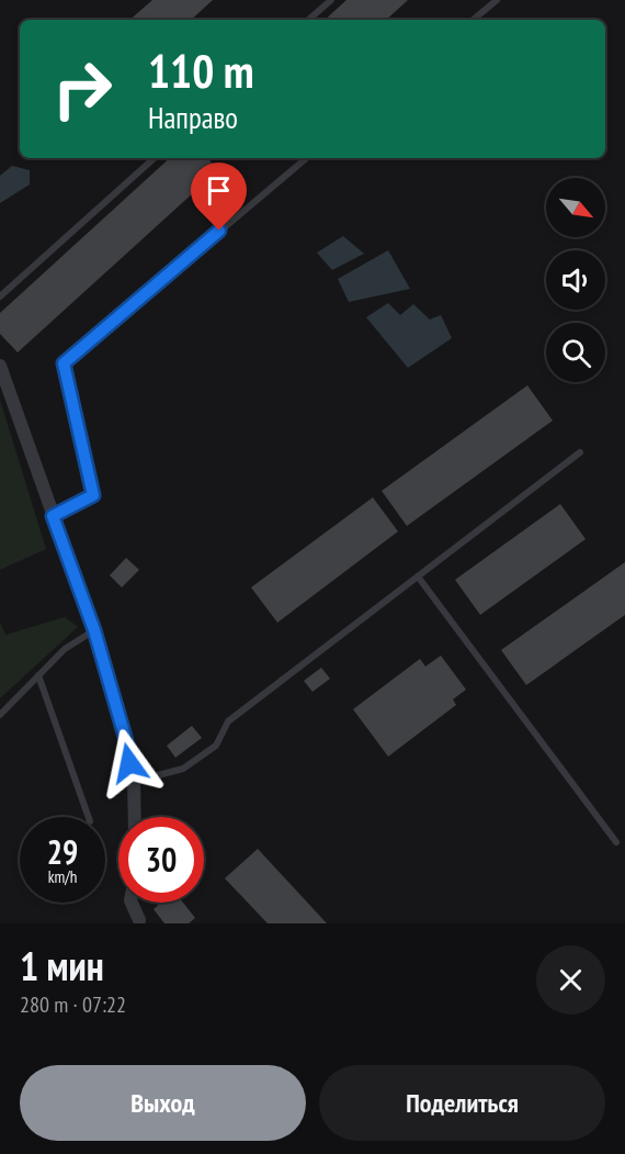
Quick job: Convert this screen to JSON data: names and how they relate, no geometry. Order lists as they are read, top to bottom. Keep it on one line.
{"north":"bottom right","page":{"turn":["110 m","Направо"],"speed":"29 km/h","limit":"30","heading":["1 мин","280 m · 07:22"],"buttons":["Выход","Поделиться"]}}
